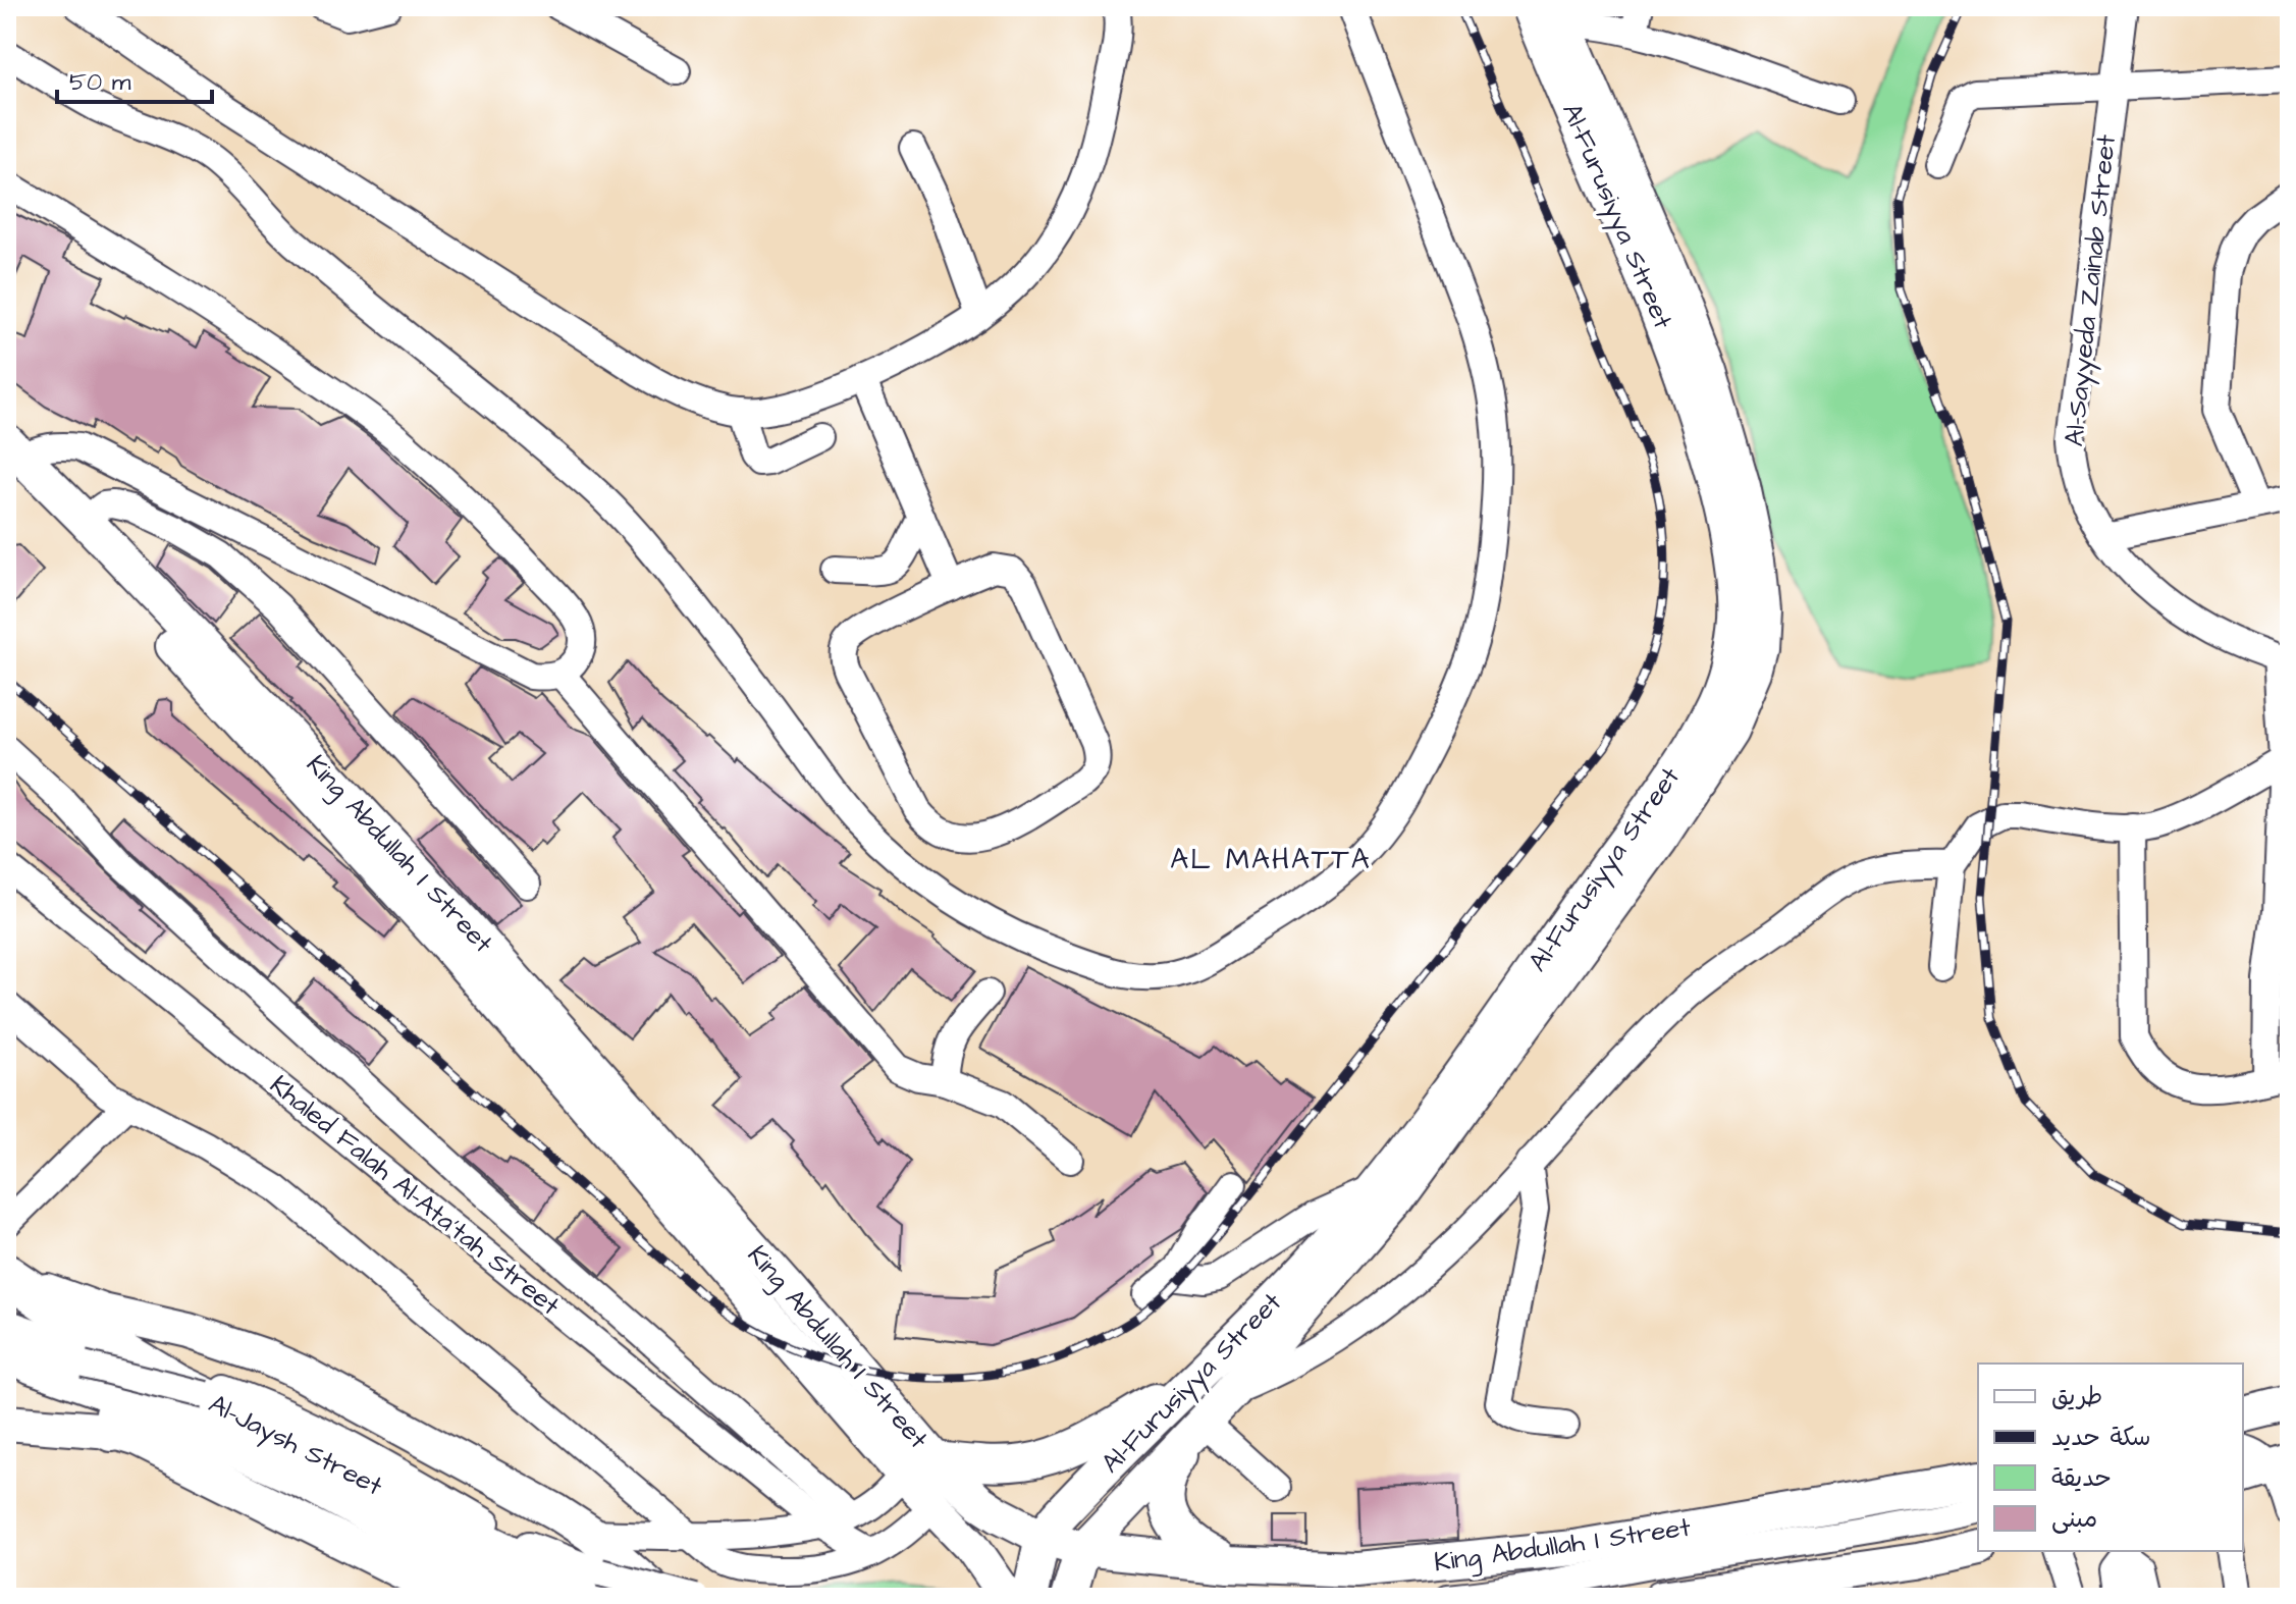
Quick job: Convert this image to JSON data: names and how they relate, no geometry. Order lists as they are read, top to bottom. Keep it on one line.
{"streets":{"highway":["Al-Jaysh Street"],"main road":["Al-Furusiyya Street","King Abdullah I Street"],"street":["Al-Sayyeda Zainab Street","Khaled Falah Al-Ata’tah Street"]},"crossings":[["Al-Furusiyya Street","King Abdullah I Street"]],"districts":["AL MAHATTA"],"legend":["طريق","سكة حديد","حديقة","مبنى"],"scale_bar":"50 m"}
